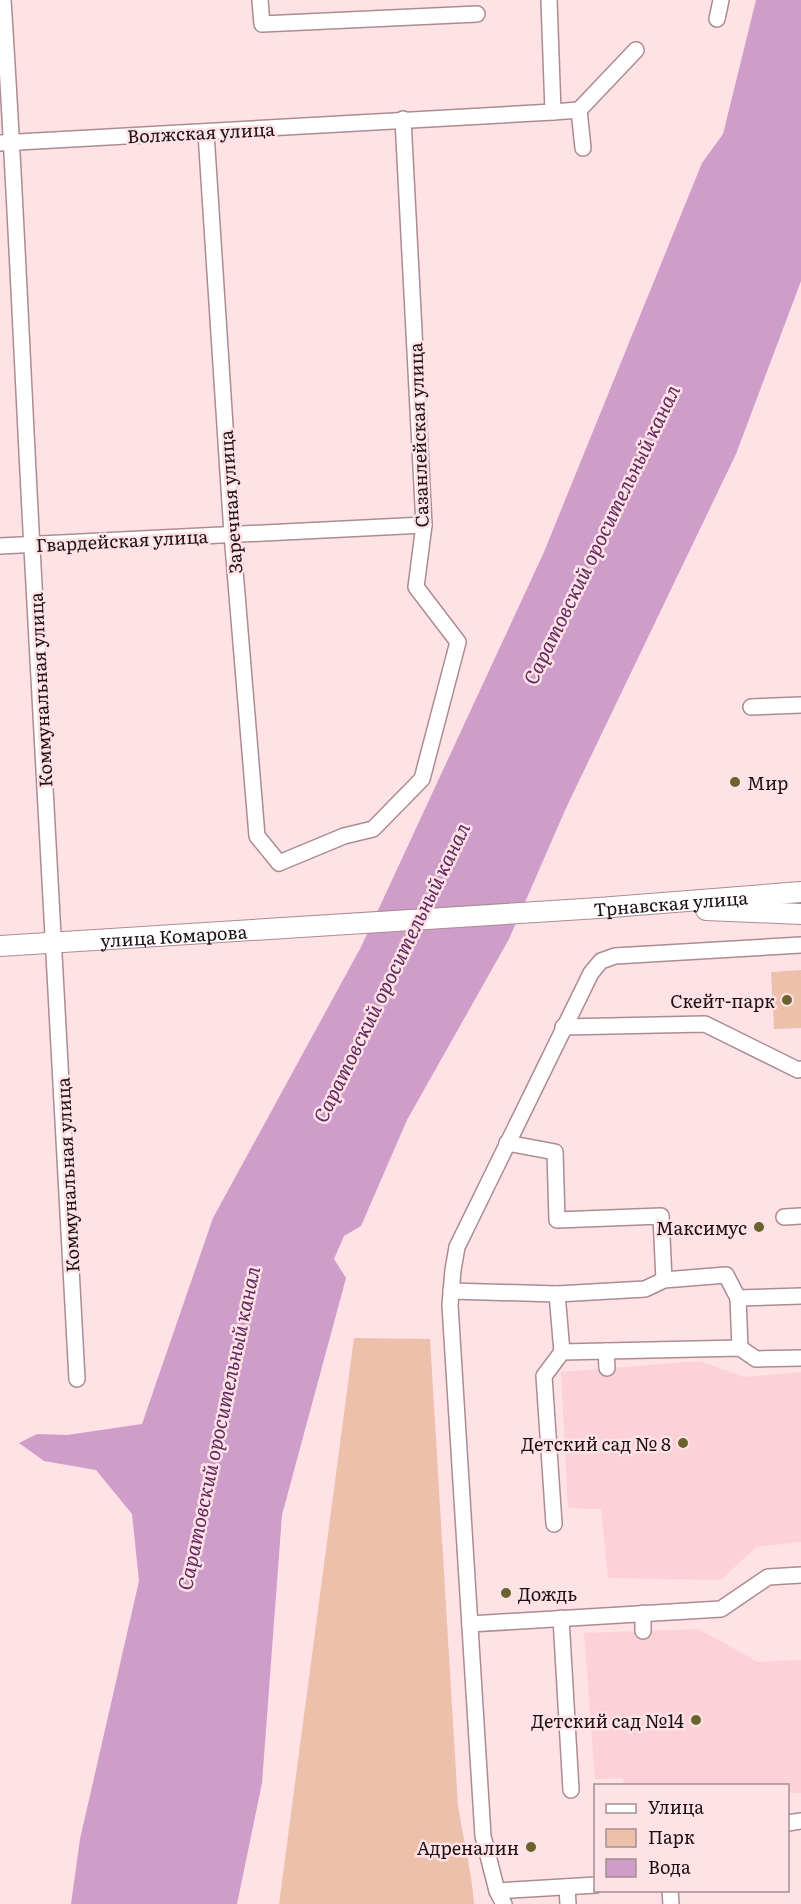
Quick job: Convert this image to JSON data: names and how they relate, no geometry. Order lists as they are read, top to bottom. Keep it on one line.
{"streets":{"main road":["Трнавская улица","улица Комарова"],"street":["Волжская улица","Сазанлейская улица","Заречная улица","Гвардейская улица","Коммунальная улица"]},"crossings":[["Волжская улица","Сазанлейская улица"],["Волжская улица","Заречная улица"],["Волжская улица","Коммунальная улица"],["Сазанлейская улица","Заречная улица"],["Сазанлейская улица","Гвардейская улица"],["Заречная улица","Гвардейская улица"],["Гвардейская улица","Коммунальная улица"],["Коммунальная улица","улица Комарова"],["Трнавская улица","улица Комарова"]],"water":["Саратовский оросительный канал"],"places":["Мир","Скейт-парк","Максимус","Детский сад № 8","Дождь","Детский сад №14","Адреналин"],"legend":["Улица","Парк","Вода"]}
